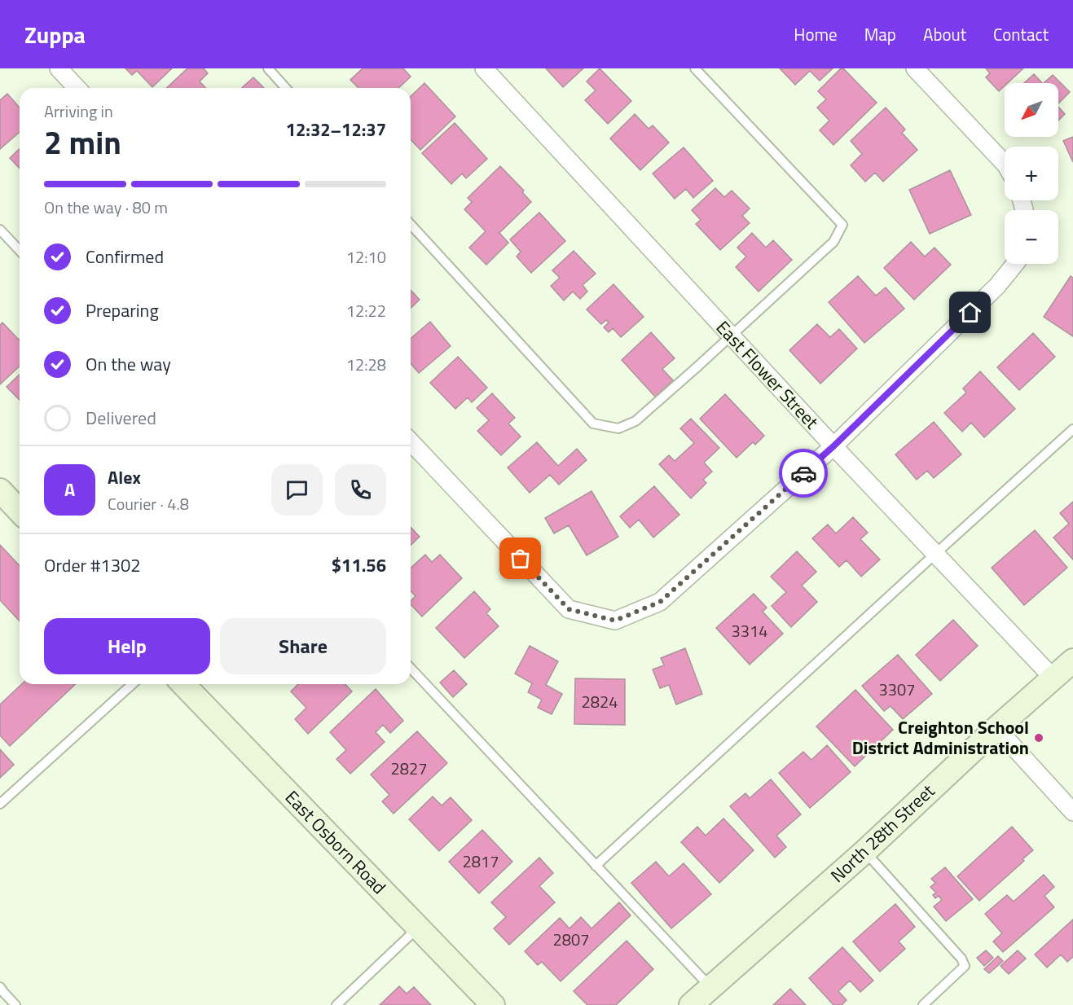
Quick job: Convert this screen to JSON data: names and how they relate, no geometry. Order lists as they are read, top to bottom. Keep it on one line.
{"streets":{"street":["East Flower Street","North 28th Street","East Osborn Road"]},"crossings":[["East Flower Street","North 28th Street"]],"places":["Creighton School District Administration"],"house_numbers":["3314","3307","2824","2827","2817","2807"],"north":"bottom left","page":{"header":"Zuppa","nav":["Home","Map","About","Contact"],"map_buttons":["+","−"],"heading":["2 min","Arriving in","12:32–12:37"],"panel":["Alex","Courier · 4.8","Order #1302","$11.56"],"bar":"On the way · 80 m","list":[["Confirmed","12:10"],["Preparing","12:22"],["On the way","12:28"],"Delivered"],"round":"A","buttons":["Help","Share"]}}
